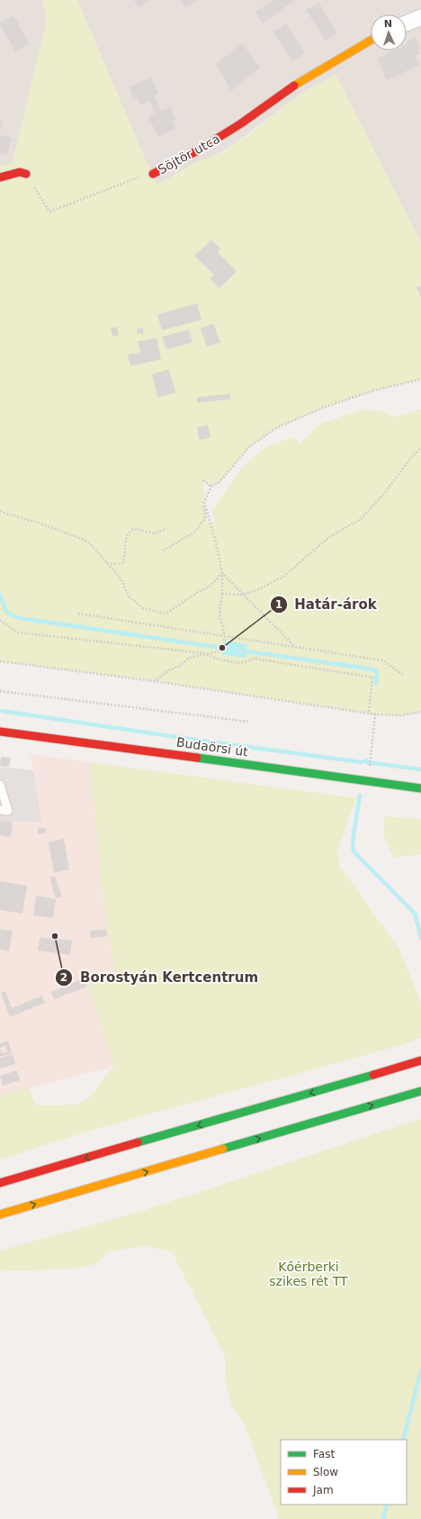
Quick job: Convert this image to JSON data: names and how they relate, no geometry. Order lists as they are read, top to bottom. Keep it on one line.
{"streets":{"main road":["Söjtör utca","Budaörsi út"]},"parks":["Kőérberki szikes rét TT"],"places":["Határ-árok","Borostyán Kertcentrum"],"legend":["Fast","Slow","Jam"],"north":"top"}
